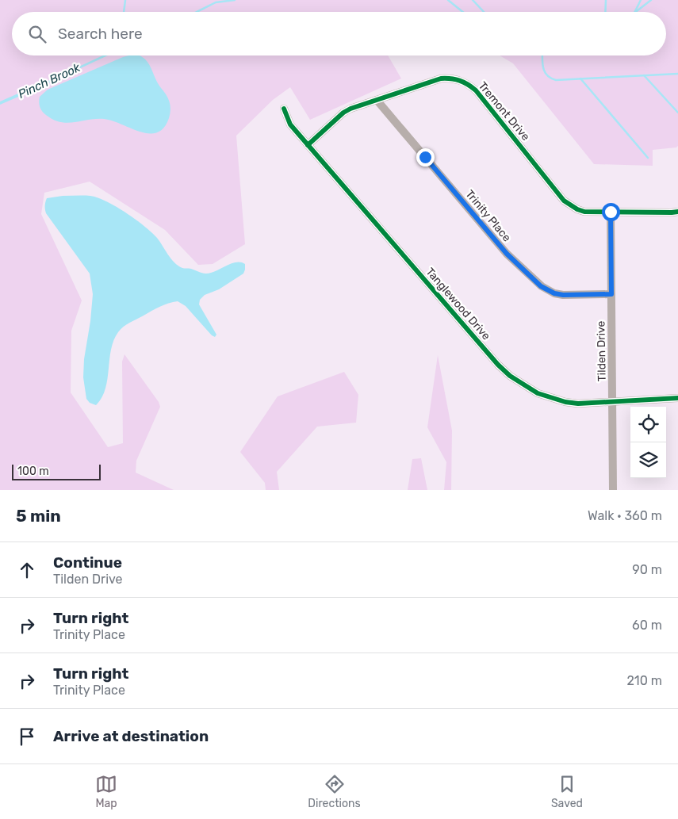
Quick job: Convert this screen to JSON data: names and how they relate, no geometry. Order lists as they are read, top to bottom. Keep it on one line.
{"streets":{"street":["Tremont Drive","Trinity Place","Tanglewood Drive","Tilden Drive"]},"crossings":[["Tremont Drive","Trinity Place"],["Tremont Drive","Tanglewood Drive"],["Tremont Drive","Tilden Drive"],["Trinity Place","Tilden Drive"],["Tanglewood Drive","Tilden Drive"]],"water":["Pinch Brook"],"scale_bar":"100 m","page":{"search":"Search here","scale":"100 m","heading":["5 min","Walk · 360 m"],"list":[["Continue","Tilden Drive","90 m"],["Turn right","Trinity Place","60 m"],["Turn right","Trinity Place","210 m"],"Arrive at destination"],"nav":["Map","Directions","Saved"]}}
